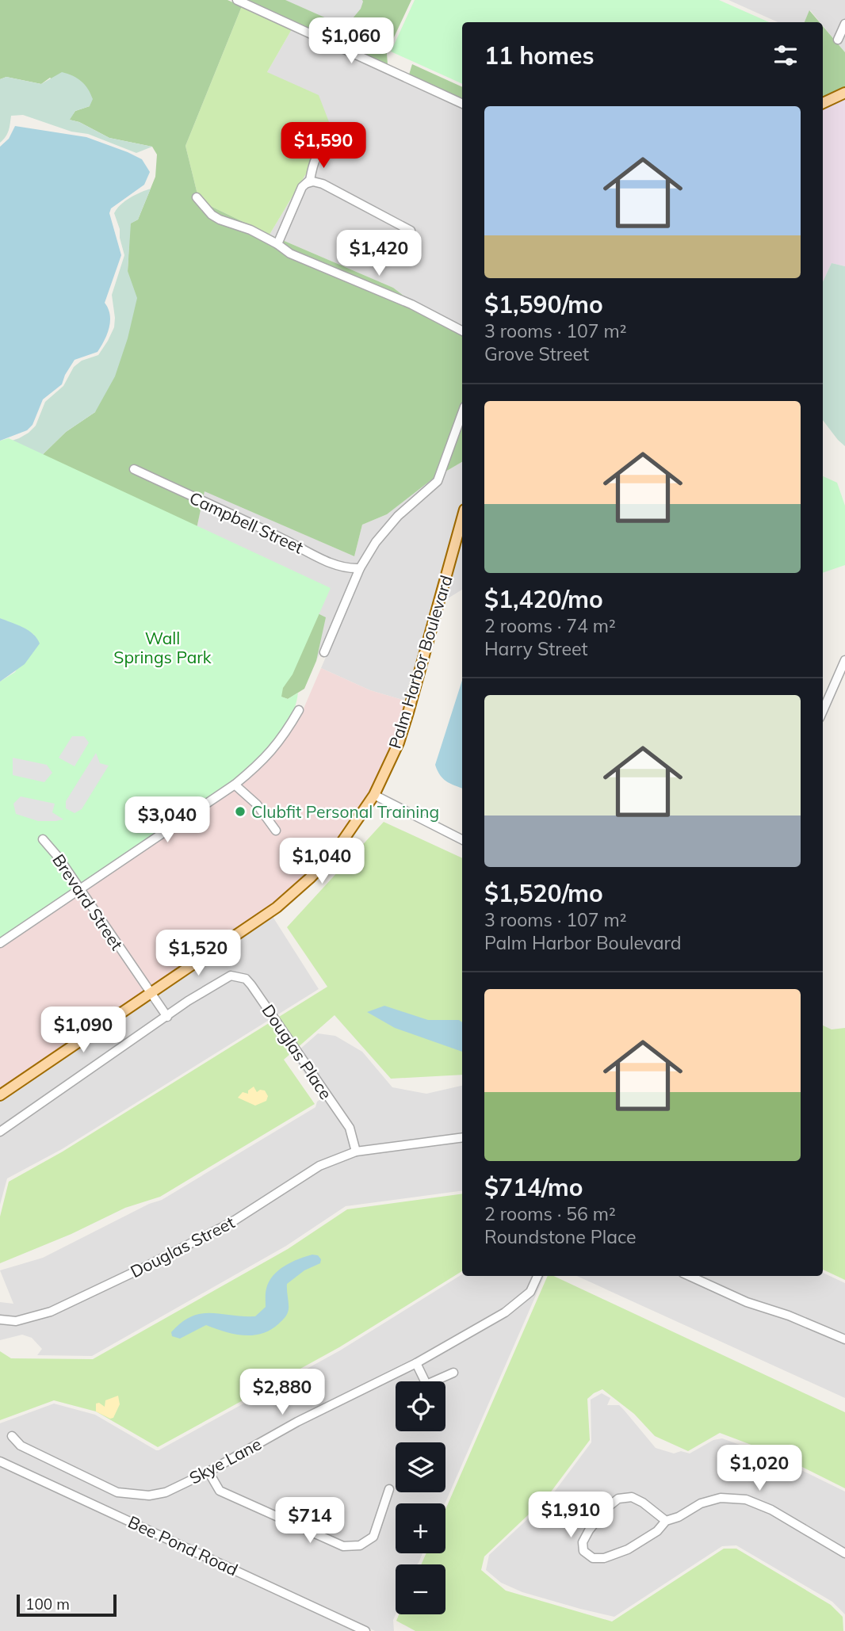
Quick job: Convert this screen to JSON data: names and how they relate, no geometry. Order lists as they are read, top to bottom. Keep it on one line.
{"streets":{"main road":["Palm Harbor Boulevard"],"street":["Campbell Street","Brevard Street","Douglas Place","Douglas Street","Skye Lane","Bee Pond Road"]},"crossings":[["Palm Harbor Boulevard","Brevard Street"],["Brevard Street","Douglas Place"],["Douglas Place","Douglas Street"]],"parks":["Wall Springs Park"],"places":["Clubfit Personal Training"],"scale_bar":"100 m","page":{"price":["$1,060","$1,590","$1,420","$3,040","$1,040","$1,520","$1,090","$2,880","$1,020","$1,910","$714"],"heading":"11 homes","list":[{"name":"$1,590/mo","note":"3 rooms · 107 m² · Grove Street"},{"name":"$1,420/mo","note":"2 rooms · 74 m² · Harry Street"},{"name":"$1,520/mo","note":"3 rooms · 107 m² · Palm Harbor Boulevard"},{"name":"$714/mo","note":"2 rooms · 56 m² · Roundstone Place"}],"map_buttons":["+","−"],"scale":"100 m"}}
